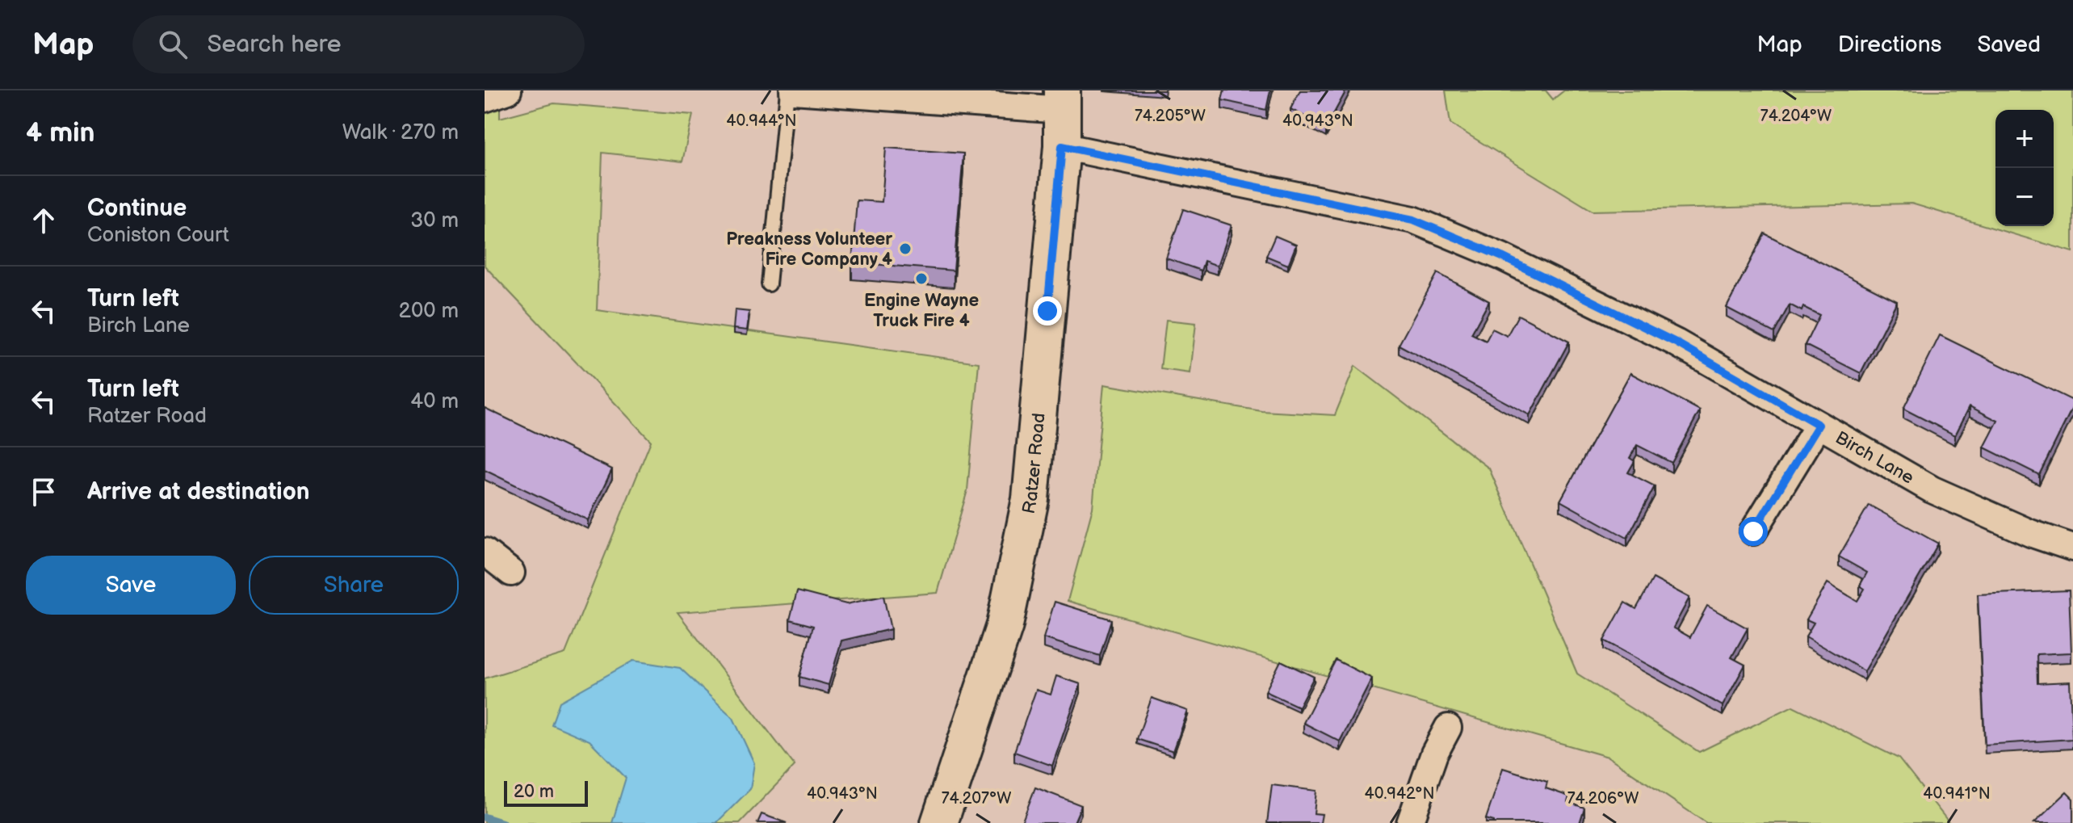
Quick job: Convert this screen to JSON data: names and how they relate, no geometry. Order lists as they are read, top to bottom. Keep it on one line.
{"streets":{"main road":["Ratzer Road"],"street":["Birch Lane"]},"crossings":[["Birch Lane","Ratzer Road"]],"places":["Preakness Volunteer Fire Company 4","Engine Wayne Truck Fire 4"],"scale_bar":"20 m","page":{"header":"Map","search":"Search here","nav":["Map","Directions","Saved"],"heading":["4 min","Walk · 270 m"],"map_buttons":["+","−"],"list":[["Continue","Coniston Court","30 m"],["Turn left","Birch Lane","200 m"],["Turn left","Ratzer Road","40 m"],"Arrive at destination"],"buttons":["Save","Share"],"scale":"20 m"},"coordinates":["74.205°W","74.204°W","40.944°N","40.943°N","40.942°N","40.941°N","74.207°W","74.206°W"]}
